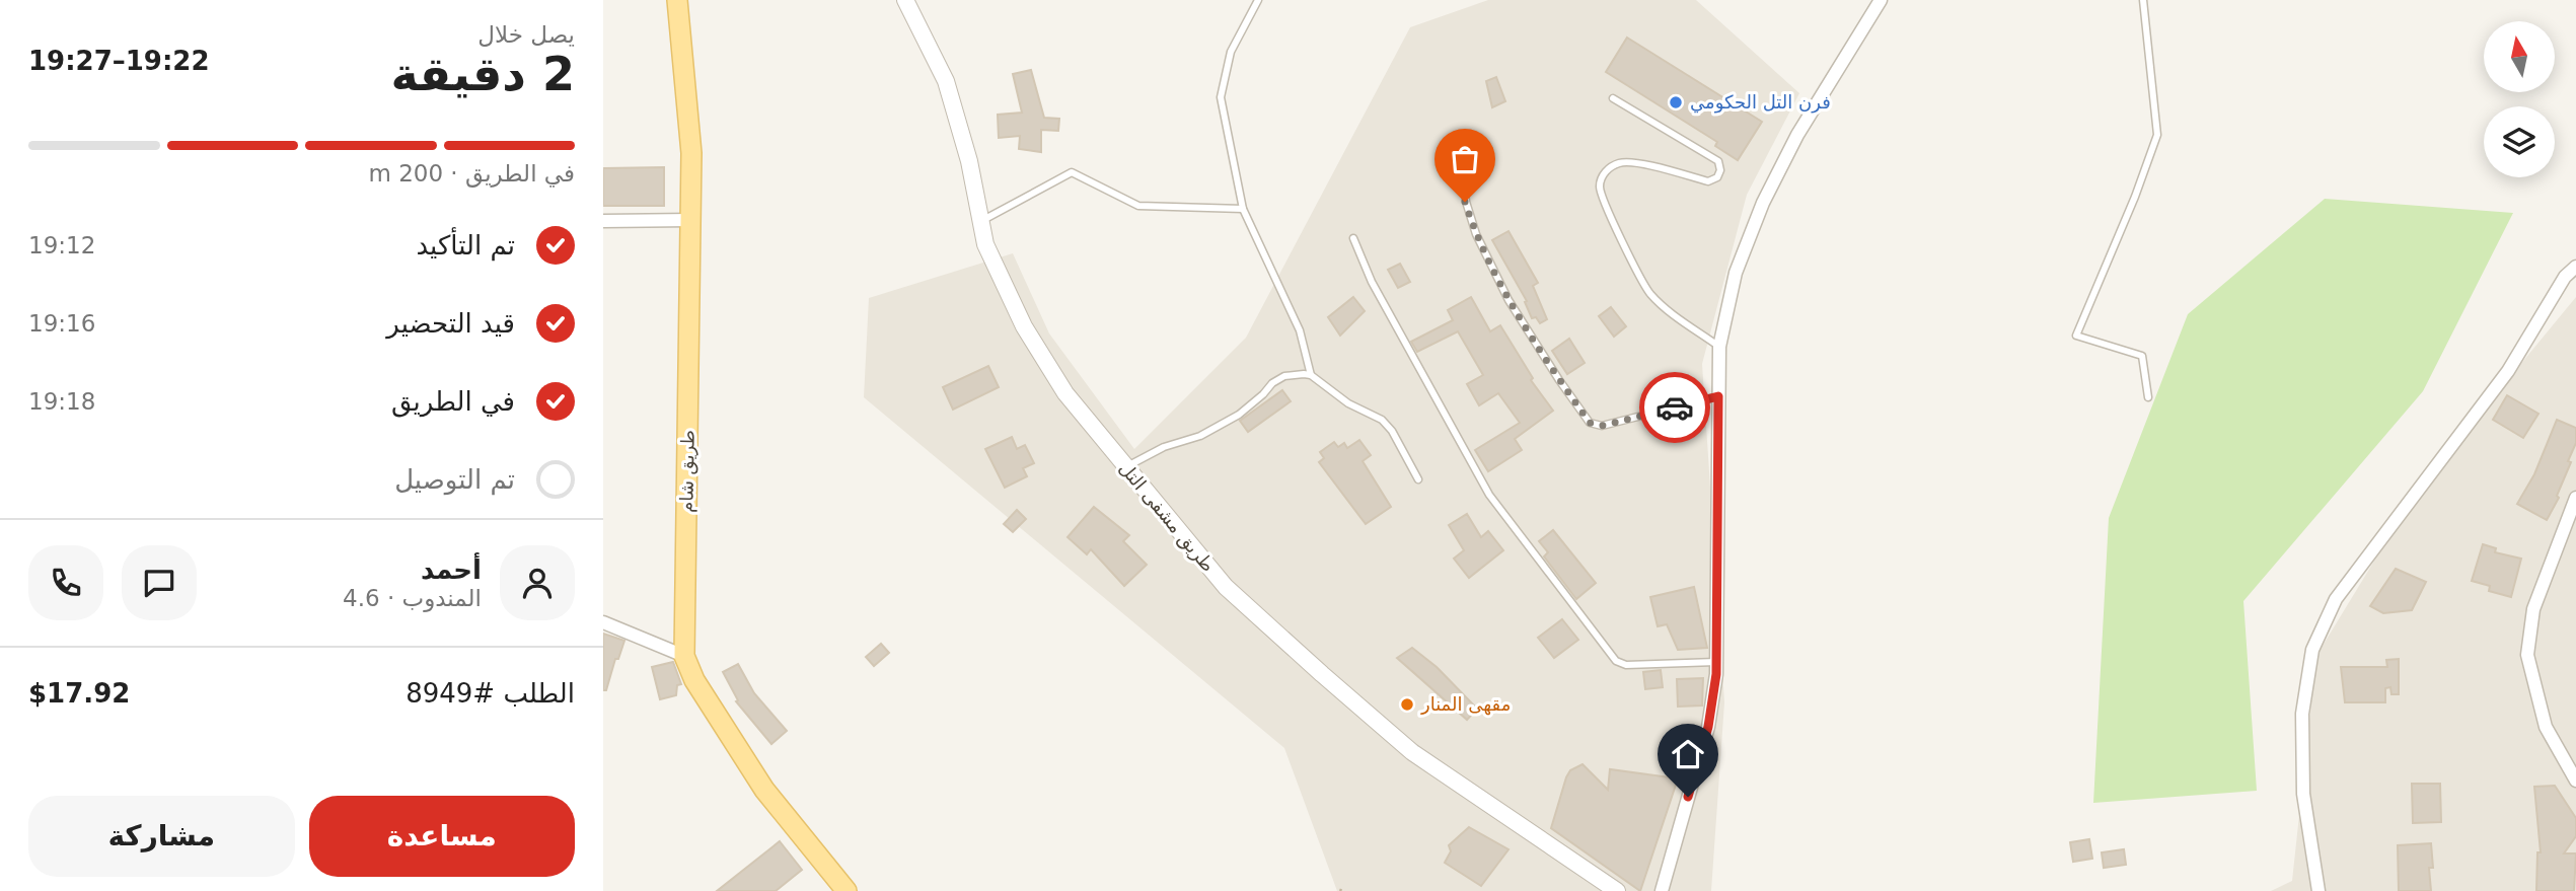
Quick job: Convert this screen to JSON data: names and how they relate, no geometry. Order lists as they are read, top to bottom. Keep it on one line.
{"streets":{"main road":["طريق شام"],"street":["طريق مشفى التل"]},"places":["فرن التل الحكومي","مقهى المنار"],"north":"top","page":{"heading":["2 دقيقة","يصل خلال","19:22–19:27"],"panel":["أحمد","المندوب · 4.6","الطلب #8949","$17.92"],"bar":"في الطريق · 200 m","list":[["تم التأكيد","19:12"],["قيد التحضير","19:16"],["في الطريق","19:18"],"تم التوصيل"],"buttons":["مساعدة","مشاركة"]}}
